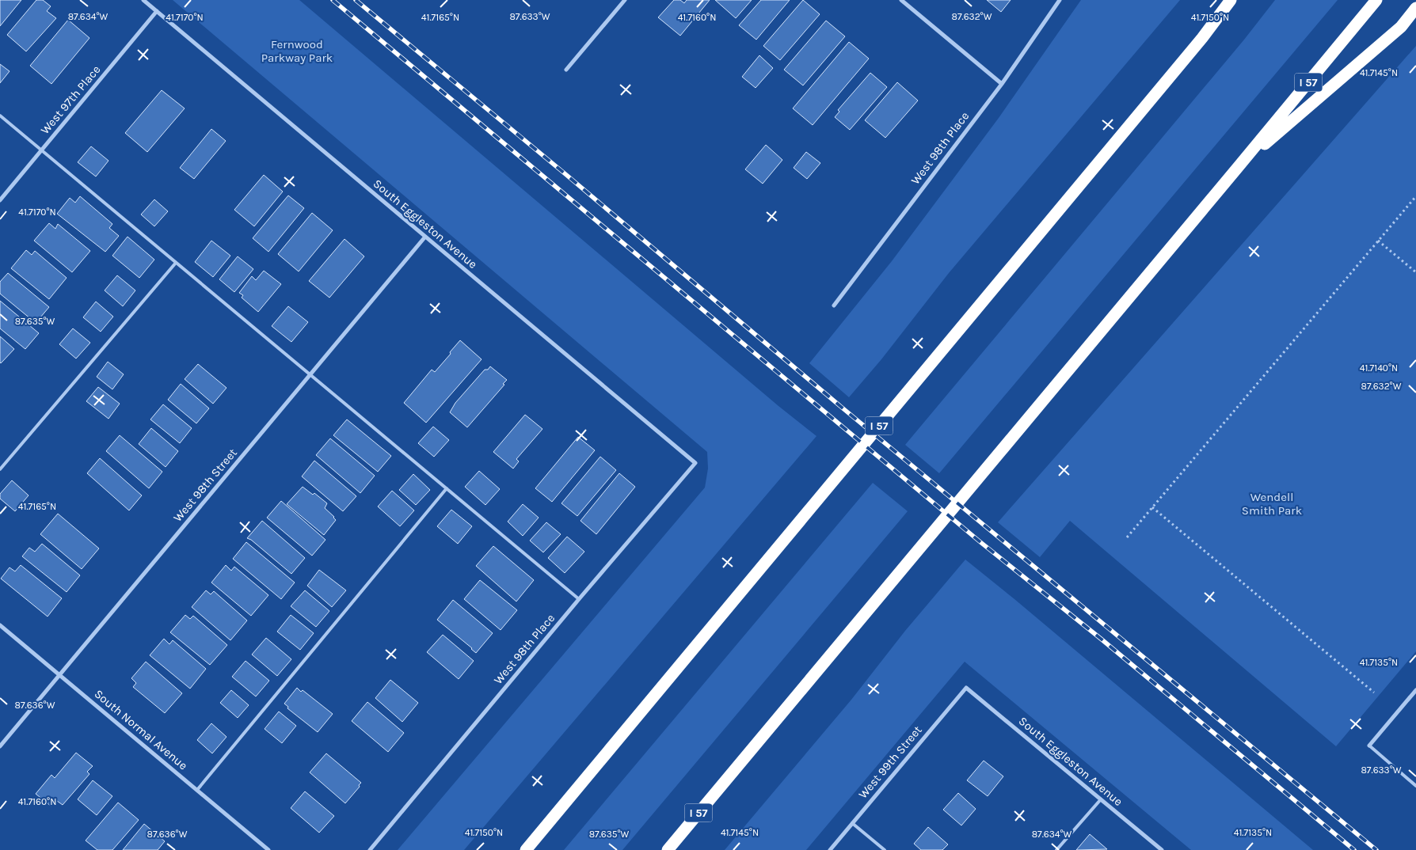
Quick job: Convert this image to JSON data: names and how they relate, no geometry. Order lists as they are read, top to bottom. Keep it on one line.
{"streets":{"highway":["I 57"],"street":["West 97th Place","West 98th Place","South Eggleston Avenue","West 98th Street","South Normal Avenue","West 99th Street"]},"crossings":[["West 97th Place","South Eggleston Avenue"],["West 98th Place","South Eggleston Avenue"],["South Eggleston Avenue","West 98th Street"],["South Eggleston Avenue","West 99th Street"],["West 98th Street","South Normal Avenue"]],"parks":["Fernwood Parkway Park","Wendell Smith Park"],"coordinates":["87.634°W","87.632°W","87.633°W","41.7170°N","41.7165°N","41.7160°N","41.7150°N","41.7145°N","87.635°W","41.7140°N","41.7135°N","87.636°W"]}
